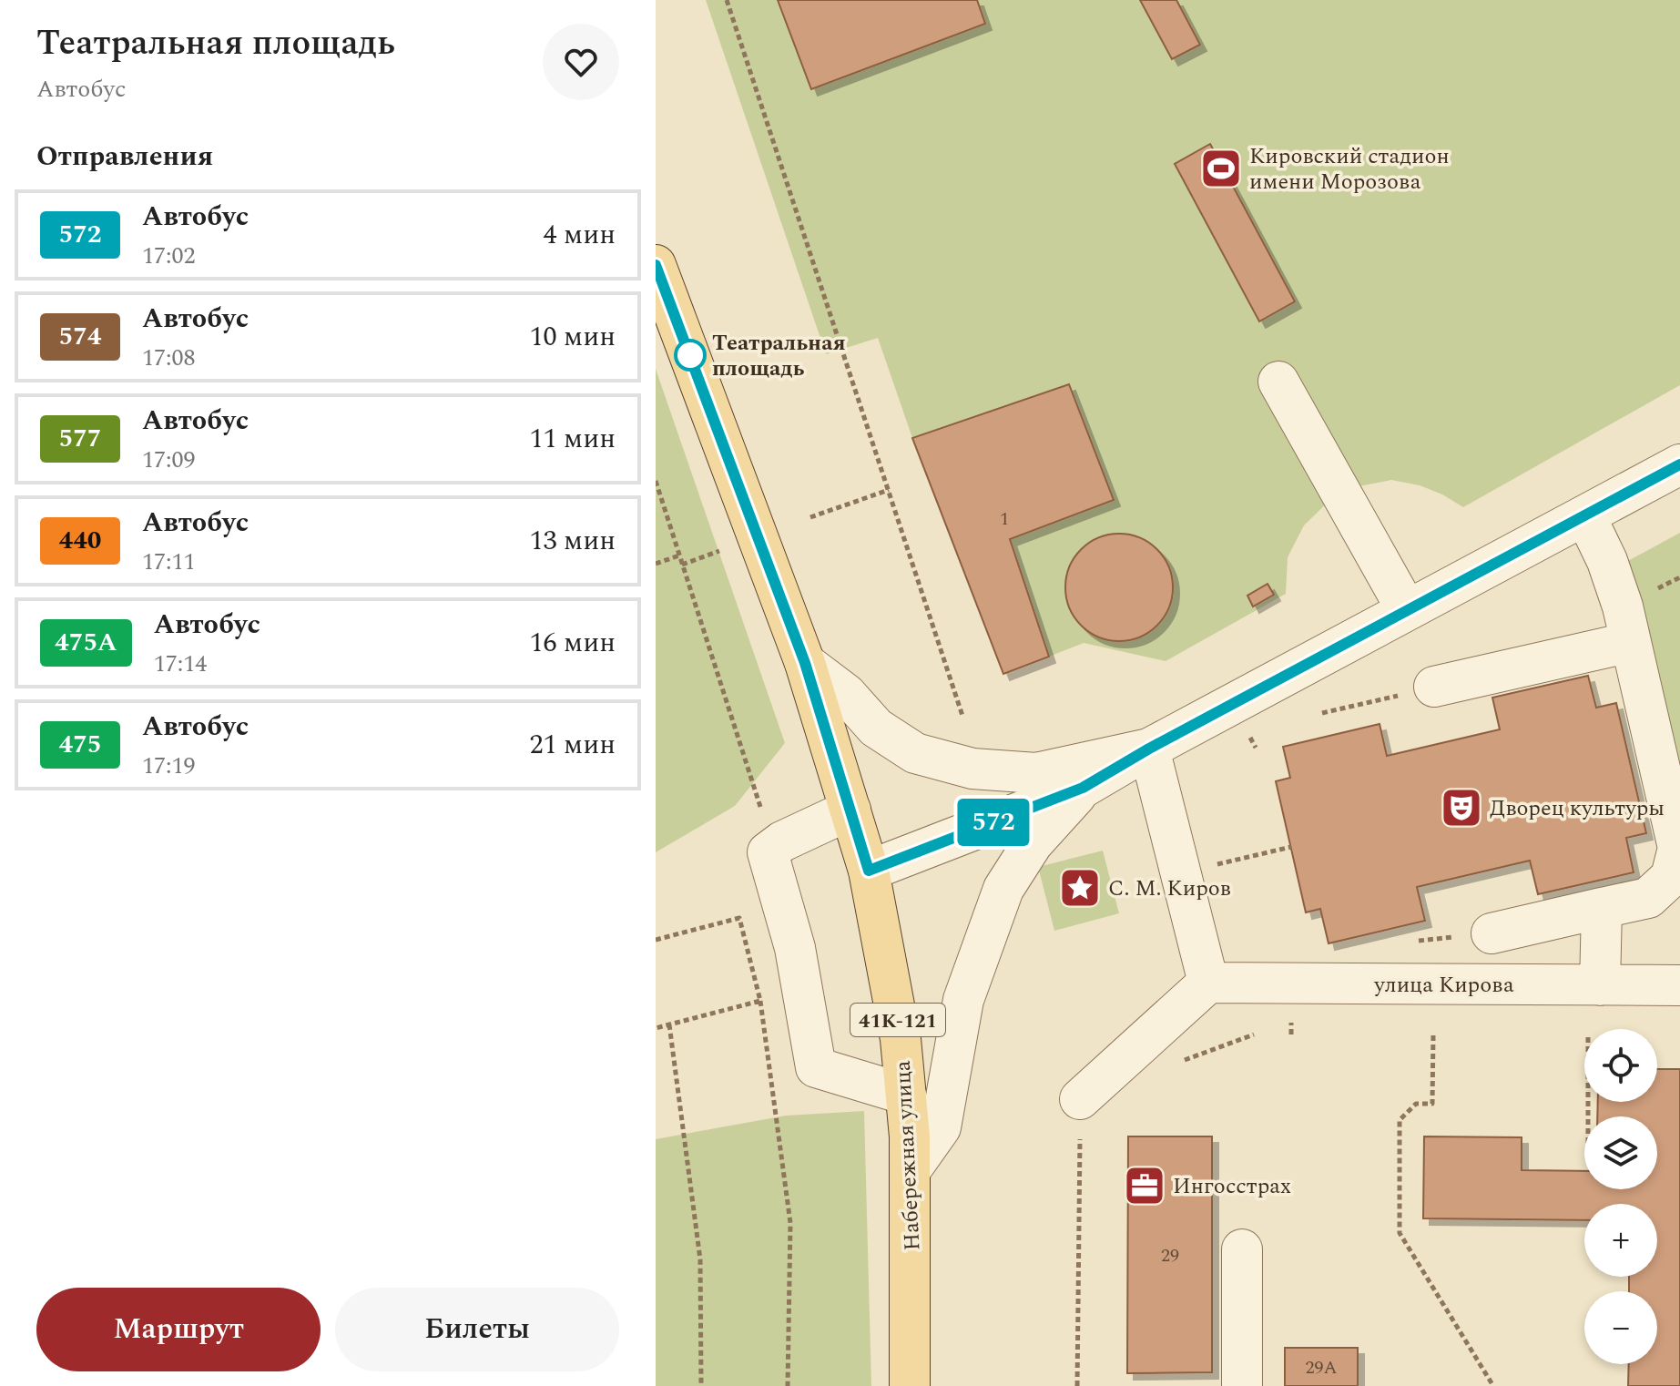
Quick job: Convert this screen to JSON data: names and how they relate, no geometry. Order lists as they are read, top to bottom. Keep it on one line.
{"streets":{"main road":["41К-121","Набережная улица"],"street":["улица Кирова"]},"places":{"sports":["Кировский стадион имени Морозова"],"other":["Театральная площадь"],"theatre":["Дворец культуры"],"place":["С. М. Киров"],"office":["Ингосстрах"]},"lines":["bus line 572"],"house_numbers":["1","29","29А"],"page":{"heading":[["Театральная площадь","Автобус"],"Отправления"],"on_map":"572","list":[{"mark":"572","name":"Автобус","note":"17:02","value":"4 мин"},{"mark":"574","name":"Автобус","note":"17:08","value":"10 мин"},{"mark":"577","name":"Автобус","note":"17:09","value":"11 мин"},{"mark":"440","name":"Автобус","note":"17:11","value":"13 мин"},{"mark":"475А","name":"Автобус","note":"17:14","value":"16 мин"},{"mark":"475","name":"Автобус","note":"17:19","value":"21 мин"}],"map_buttons":["+","−"],"buttons":["Маршрут","Билеты"]}}
